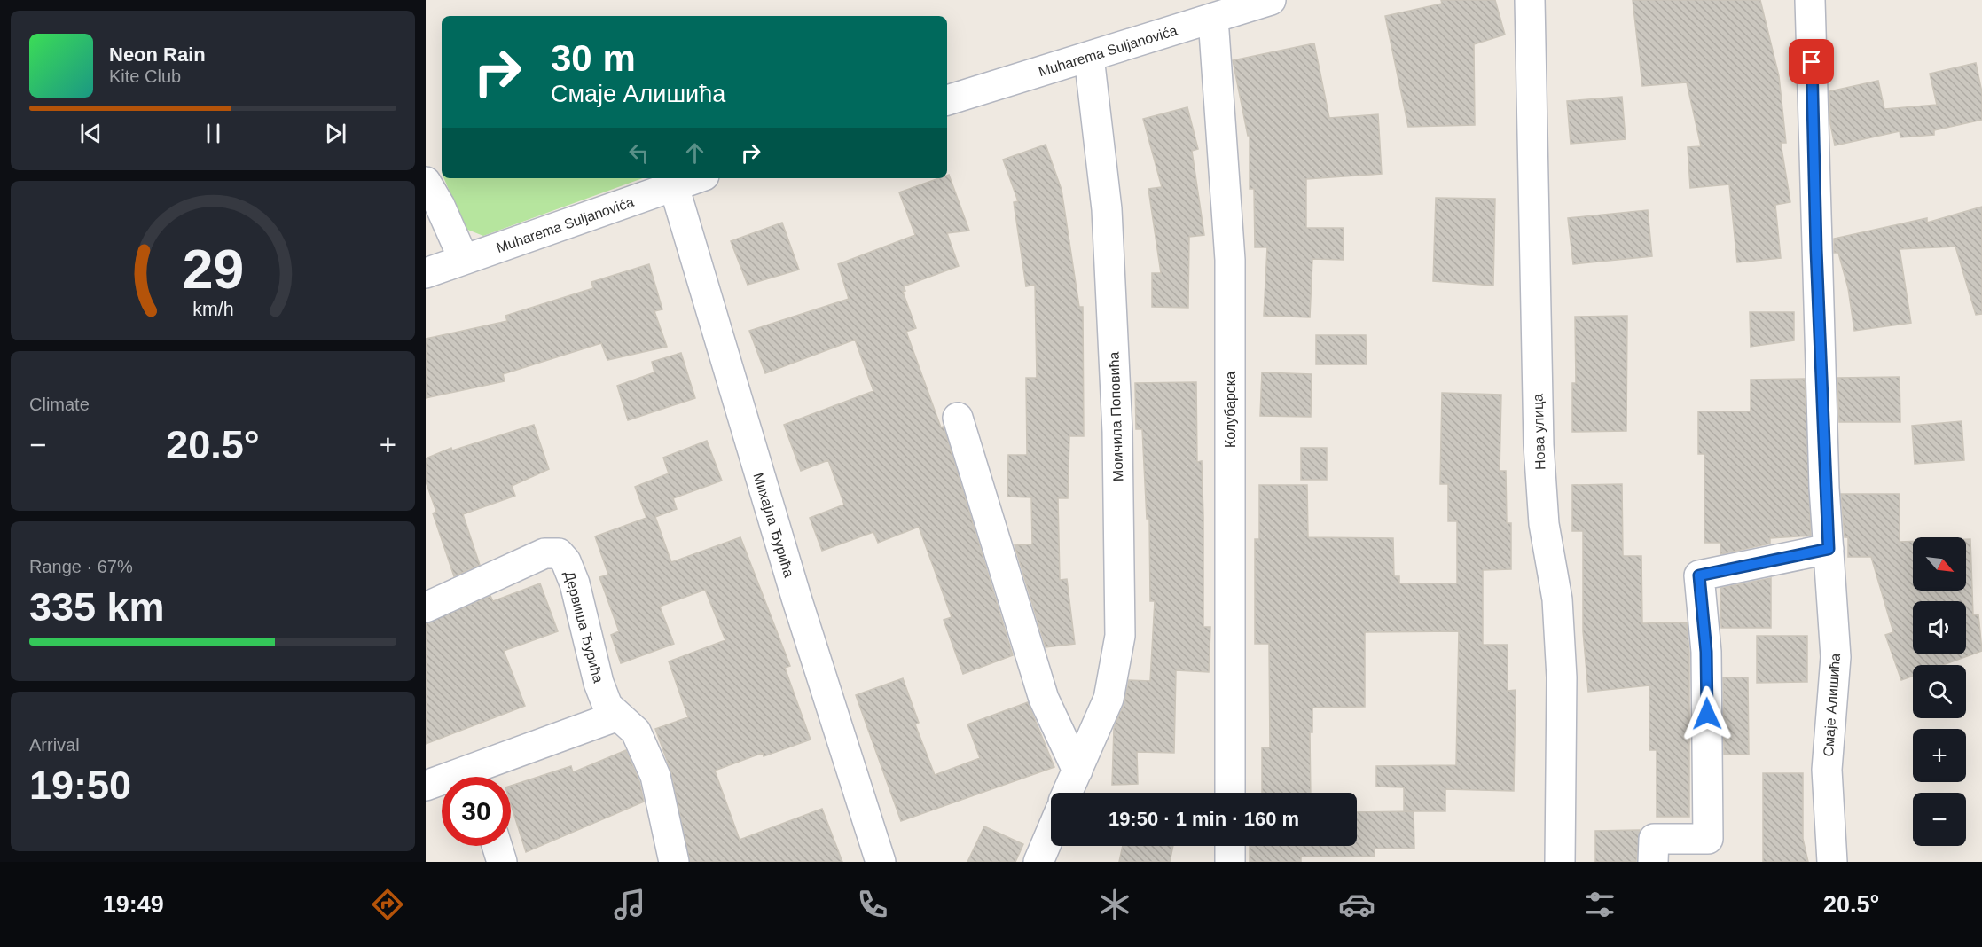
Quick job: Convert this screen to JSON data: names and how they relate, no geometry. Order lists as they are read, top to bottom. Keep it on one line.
{"streets":{"street":["Muharema Suljanovića","Колубарска","Момчила Поповића","Нова улица","Михајла Ђурића","Дервиша Ђурића","Смаје Алишића"]},"crossings":[["Muharema Suljanovića","Колубарска"],["Muharema Suljanovića","Момчила Поповића"],["Muharema Suljanovića","Михајла Ђурића"]],"north":"bottom right","page":{"turn":["30 m","Смаје Алишића"],"song":["Neon Rain","Kite Club"],"tile":["Climate",["Range · 67%","335 km"],["Arrival","19:50"]],"heat":["−","20.5°","+"],"map_buttons":["+","−"],"limit":"30","trip":"19:50 · 1 min · 160 m","tabs":["19:49","20.5°"],"gauge":["29","km/h"]}}
